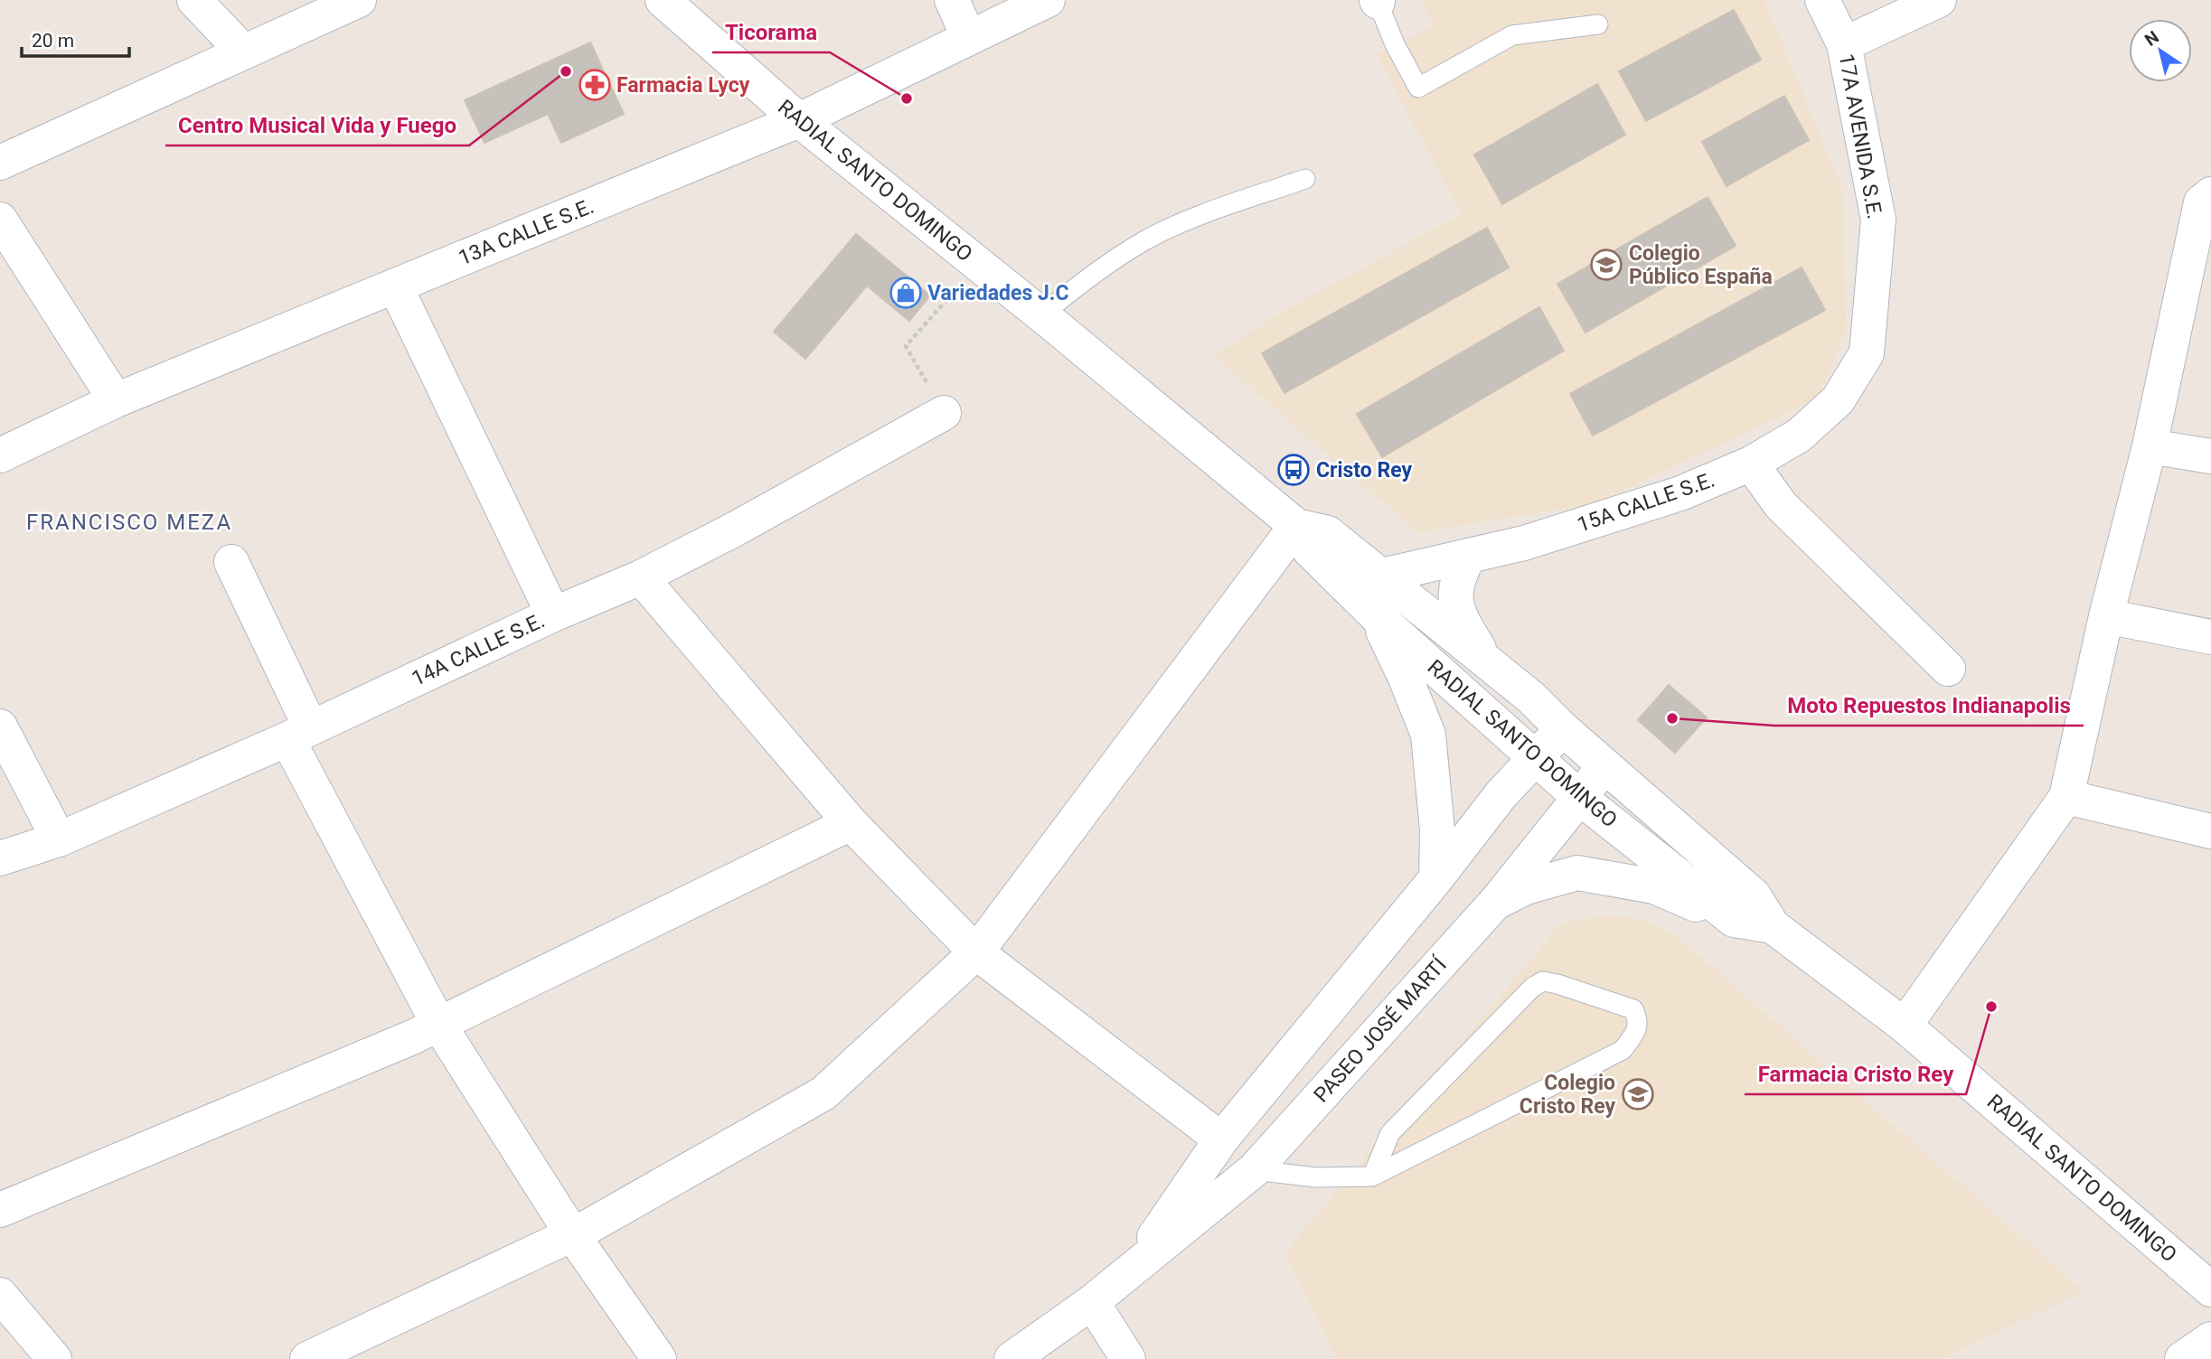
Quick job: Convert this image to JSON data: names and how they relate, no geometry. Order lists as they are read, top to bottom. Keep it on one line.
{"streets":{"street":["17A AVENIDA S.E.","RADIAL SANTO DOMINGO","13A CALLE S.E.","15A CALLE S.E.","14A CALLE S.E.","PASEO JOSÉ MARTÍ"]},"crossings":[["17A AVENIDA S.E.","15A CALLE S.E."],["RADIAL SANTO DOMINGO","13A CALLE S.E."],["RADIAL SANTO DOMINGO","15A CALLE S.E."],["RADIAL SANTO DOMINGO","PASEO JOSÉ MARTÍ"]],"districts":["FRANCISCO MEZA"],"places":{"other":["Centro Musical Vida y Fuego","Ticorama","Moto Repuestos Indianapolis","Farmacia Cristo Rey"],"pharmacy":["Farmacia Lycy"],"school or university":["Colegio Público España","Colegio Cristo Rey"],"shop":["Variedades J.C"],"bus stop":["Cristo Rey"]},"scale_bar":"20 m","north":"top left"}
